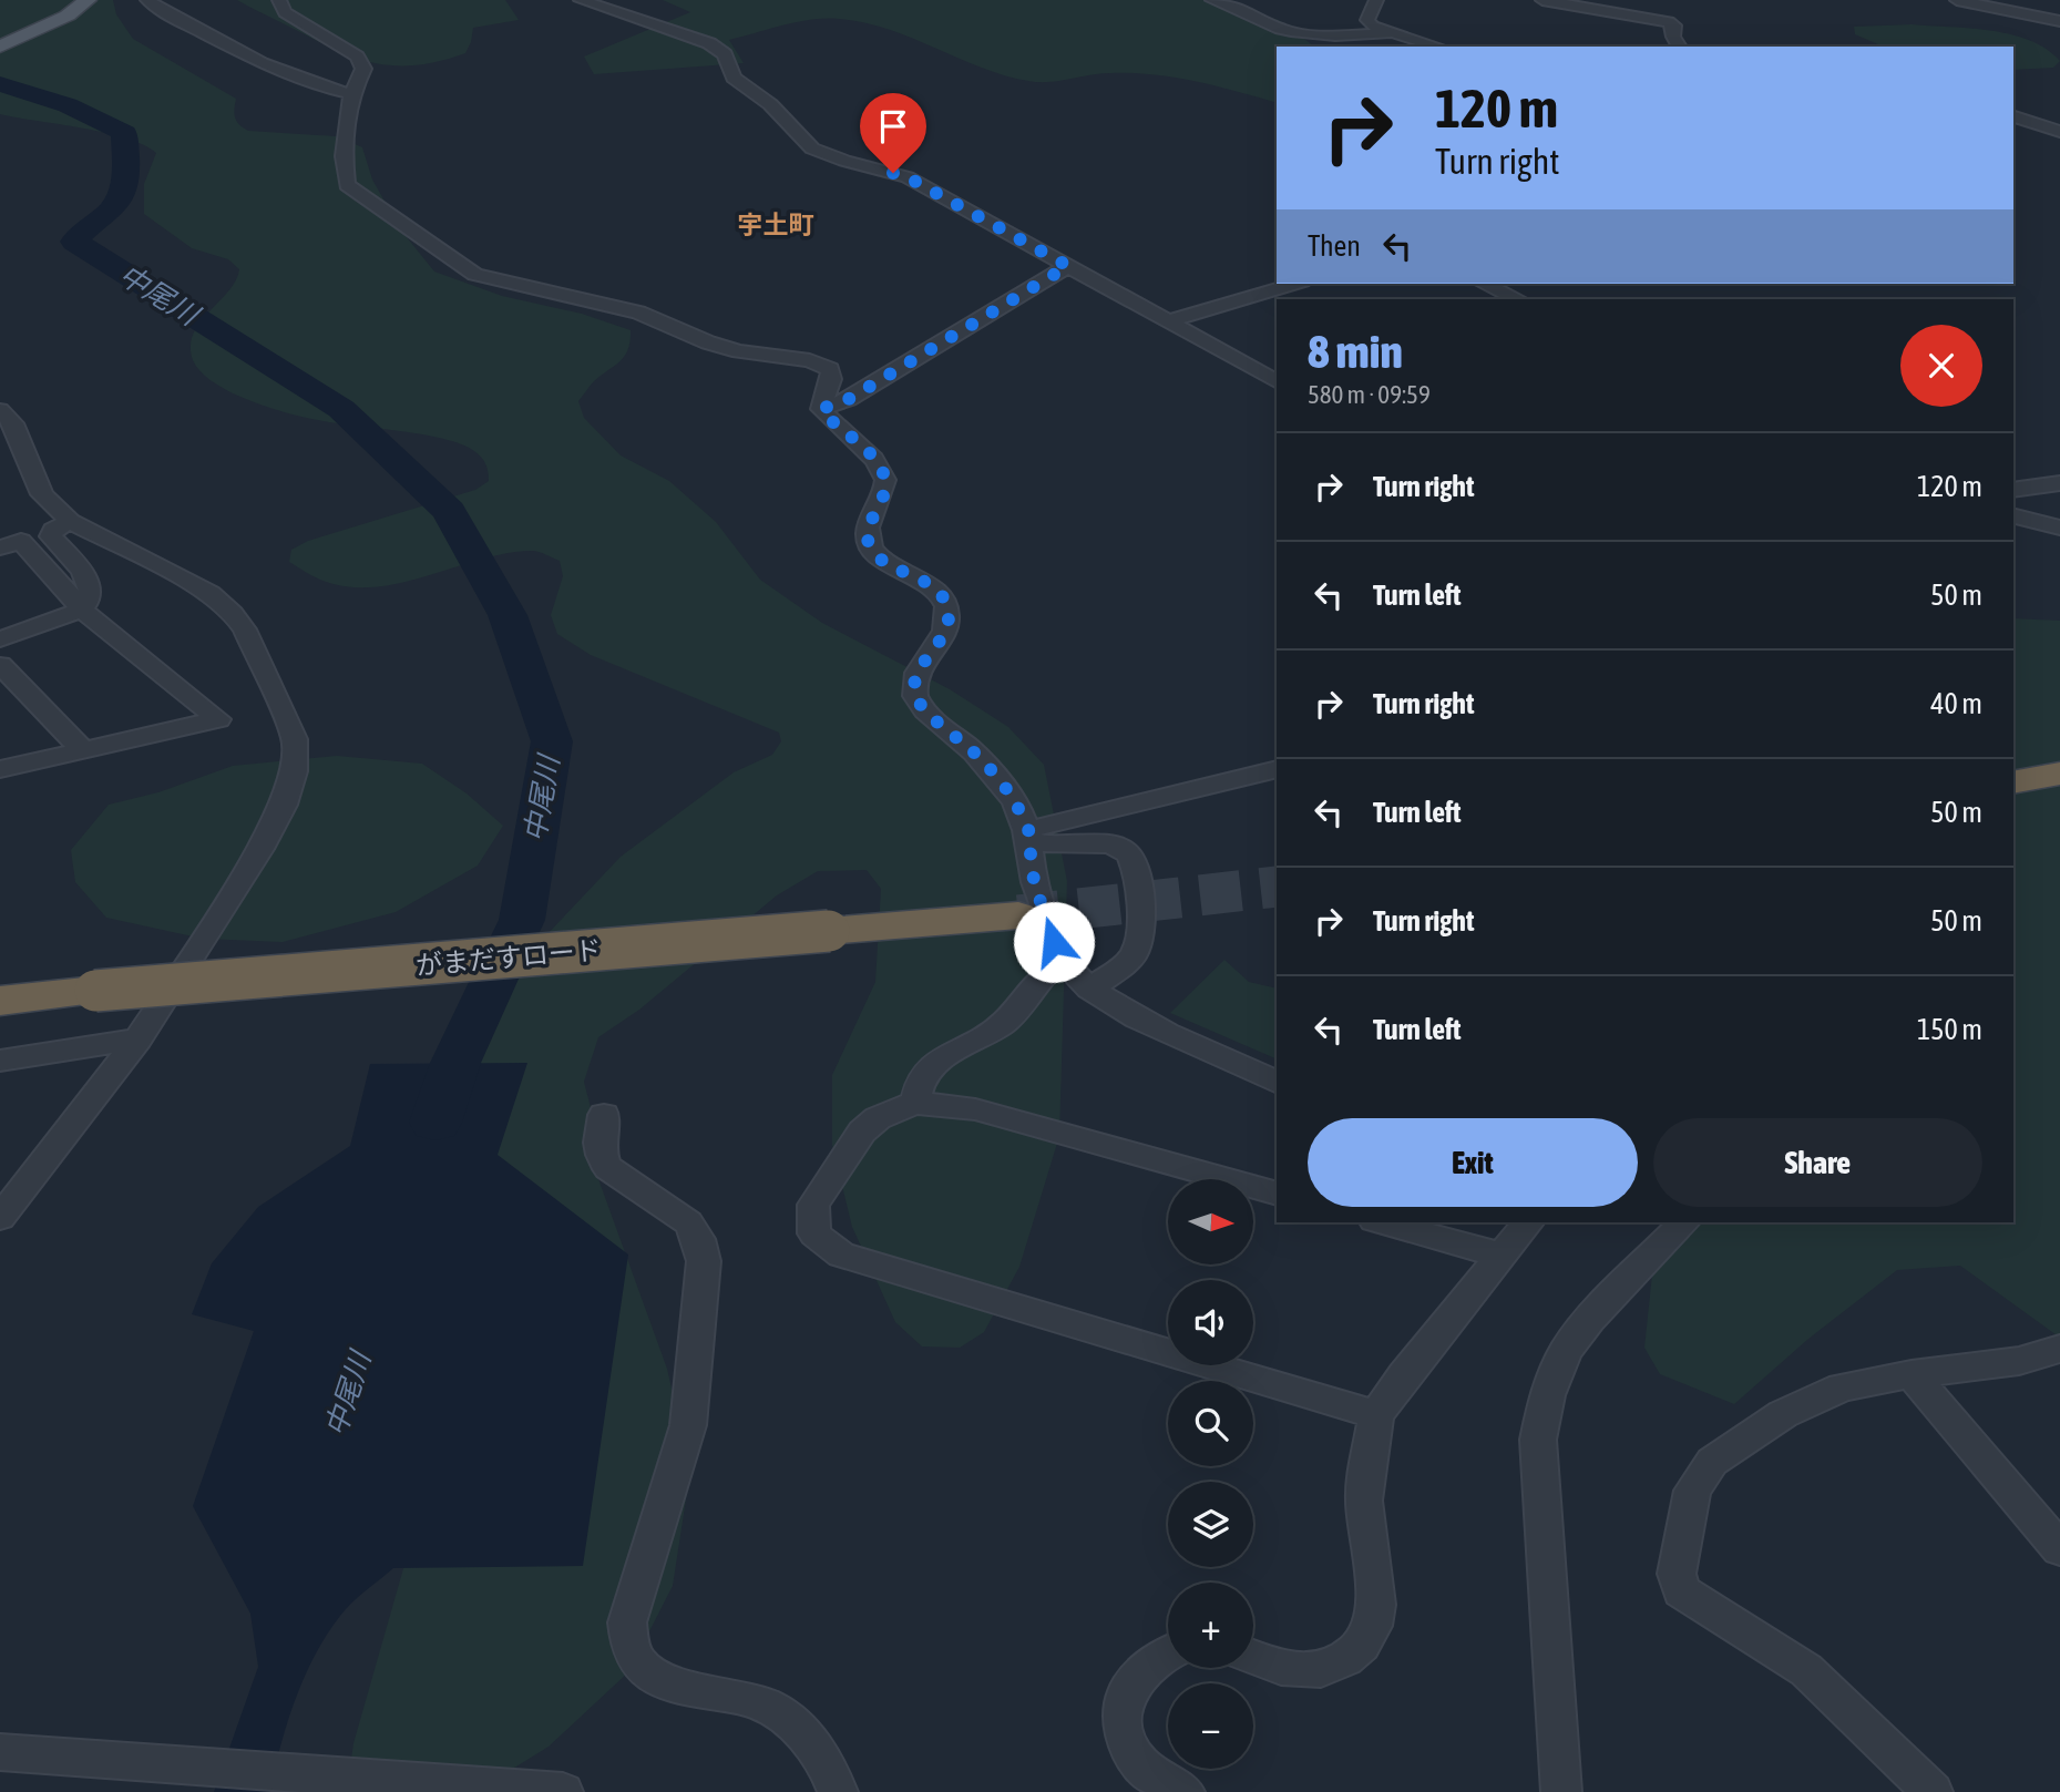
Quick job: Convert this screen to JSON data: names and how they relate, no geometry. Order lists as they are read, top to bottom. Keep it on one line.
{"streets":{"highway":["がまだすロード"]},"districts":["宇土町"],"water":["中尾川"],"north":"right","page":{"turn":["120 m","Turn right"],"then":"Then","heading":["8 min","580 m · 09:59"],"list":[{"name":"Turn right","value":"120 m"},{"name":"Turn left","value":"50 m"},{"name":"Turn right","value":"40 m"},{"name":"Turn left","value":"50 m"},{"name":"Turn right","value":"50 m"},{"name":"Turn left","value":"150 m"}],"buttons":["Exit","Share"],"map_buttons":["+","−"]}}
